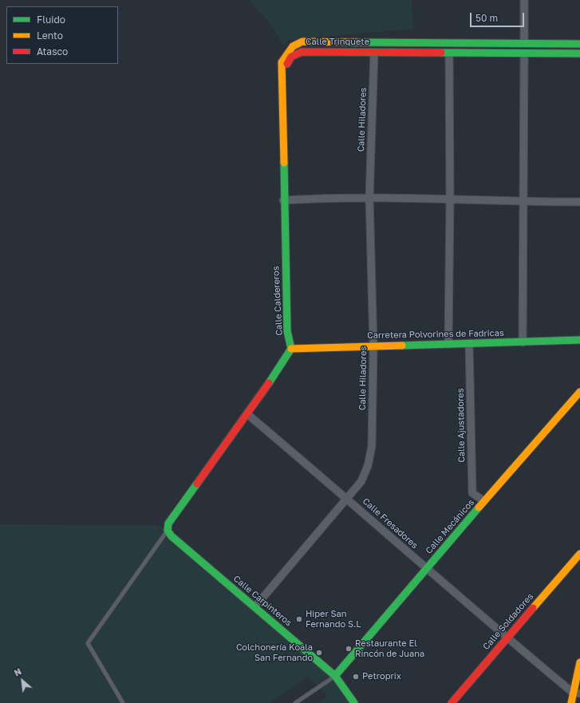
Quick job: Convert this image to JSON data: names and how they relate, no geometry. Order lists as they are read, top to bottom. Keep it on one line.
{"streets":{"street":["Calle Trinquete","Calle Hiladores","Calle Caldereros","Carretera Polvorines de Fadricas","Calle Ajustadores","Calle Fresadores","Calle Mecánicos","Calle Carpinteros","Calle Soldadores"]},"crossings":[["Calle Trinquete","Calle Hiladores"],["Calle Trinquete","Calle Caldereros"],["Calle Hiladores","Carretera Polvorines de Fadricas"],["Calle Hiladores","Calle Fresadores"],["Calle Hiladores","Calle Carpinteros"],["Calle Caldereros","Carretera Polvorines de Fadricas"],["Carretera Polvorines de Fadricas","Calle Ajustadores"],["Calle Ajustadores","Calle Mecánicos"],["Calle Fresadores","Calle Mecánicos"],["Calle Fresadores","Calle Soldadores"],["Calle Mecánicos","Calle Carpinteros"]],"places":["Hiper San Fernando S.L","Restaurante El Rincón de Juana","Colchonería Koala San Fernando","Petroprix"],"legend":["Fluido","Lento","Atasco"],"scale_bar":"50 m","north":"top left"}
